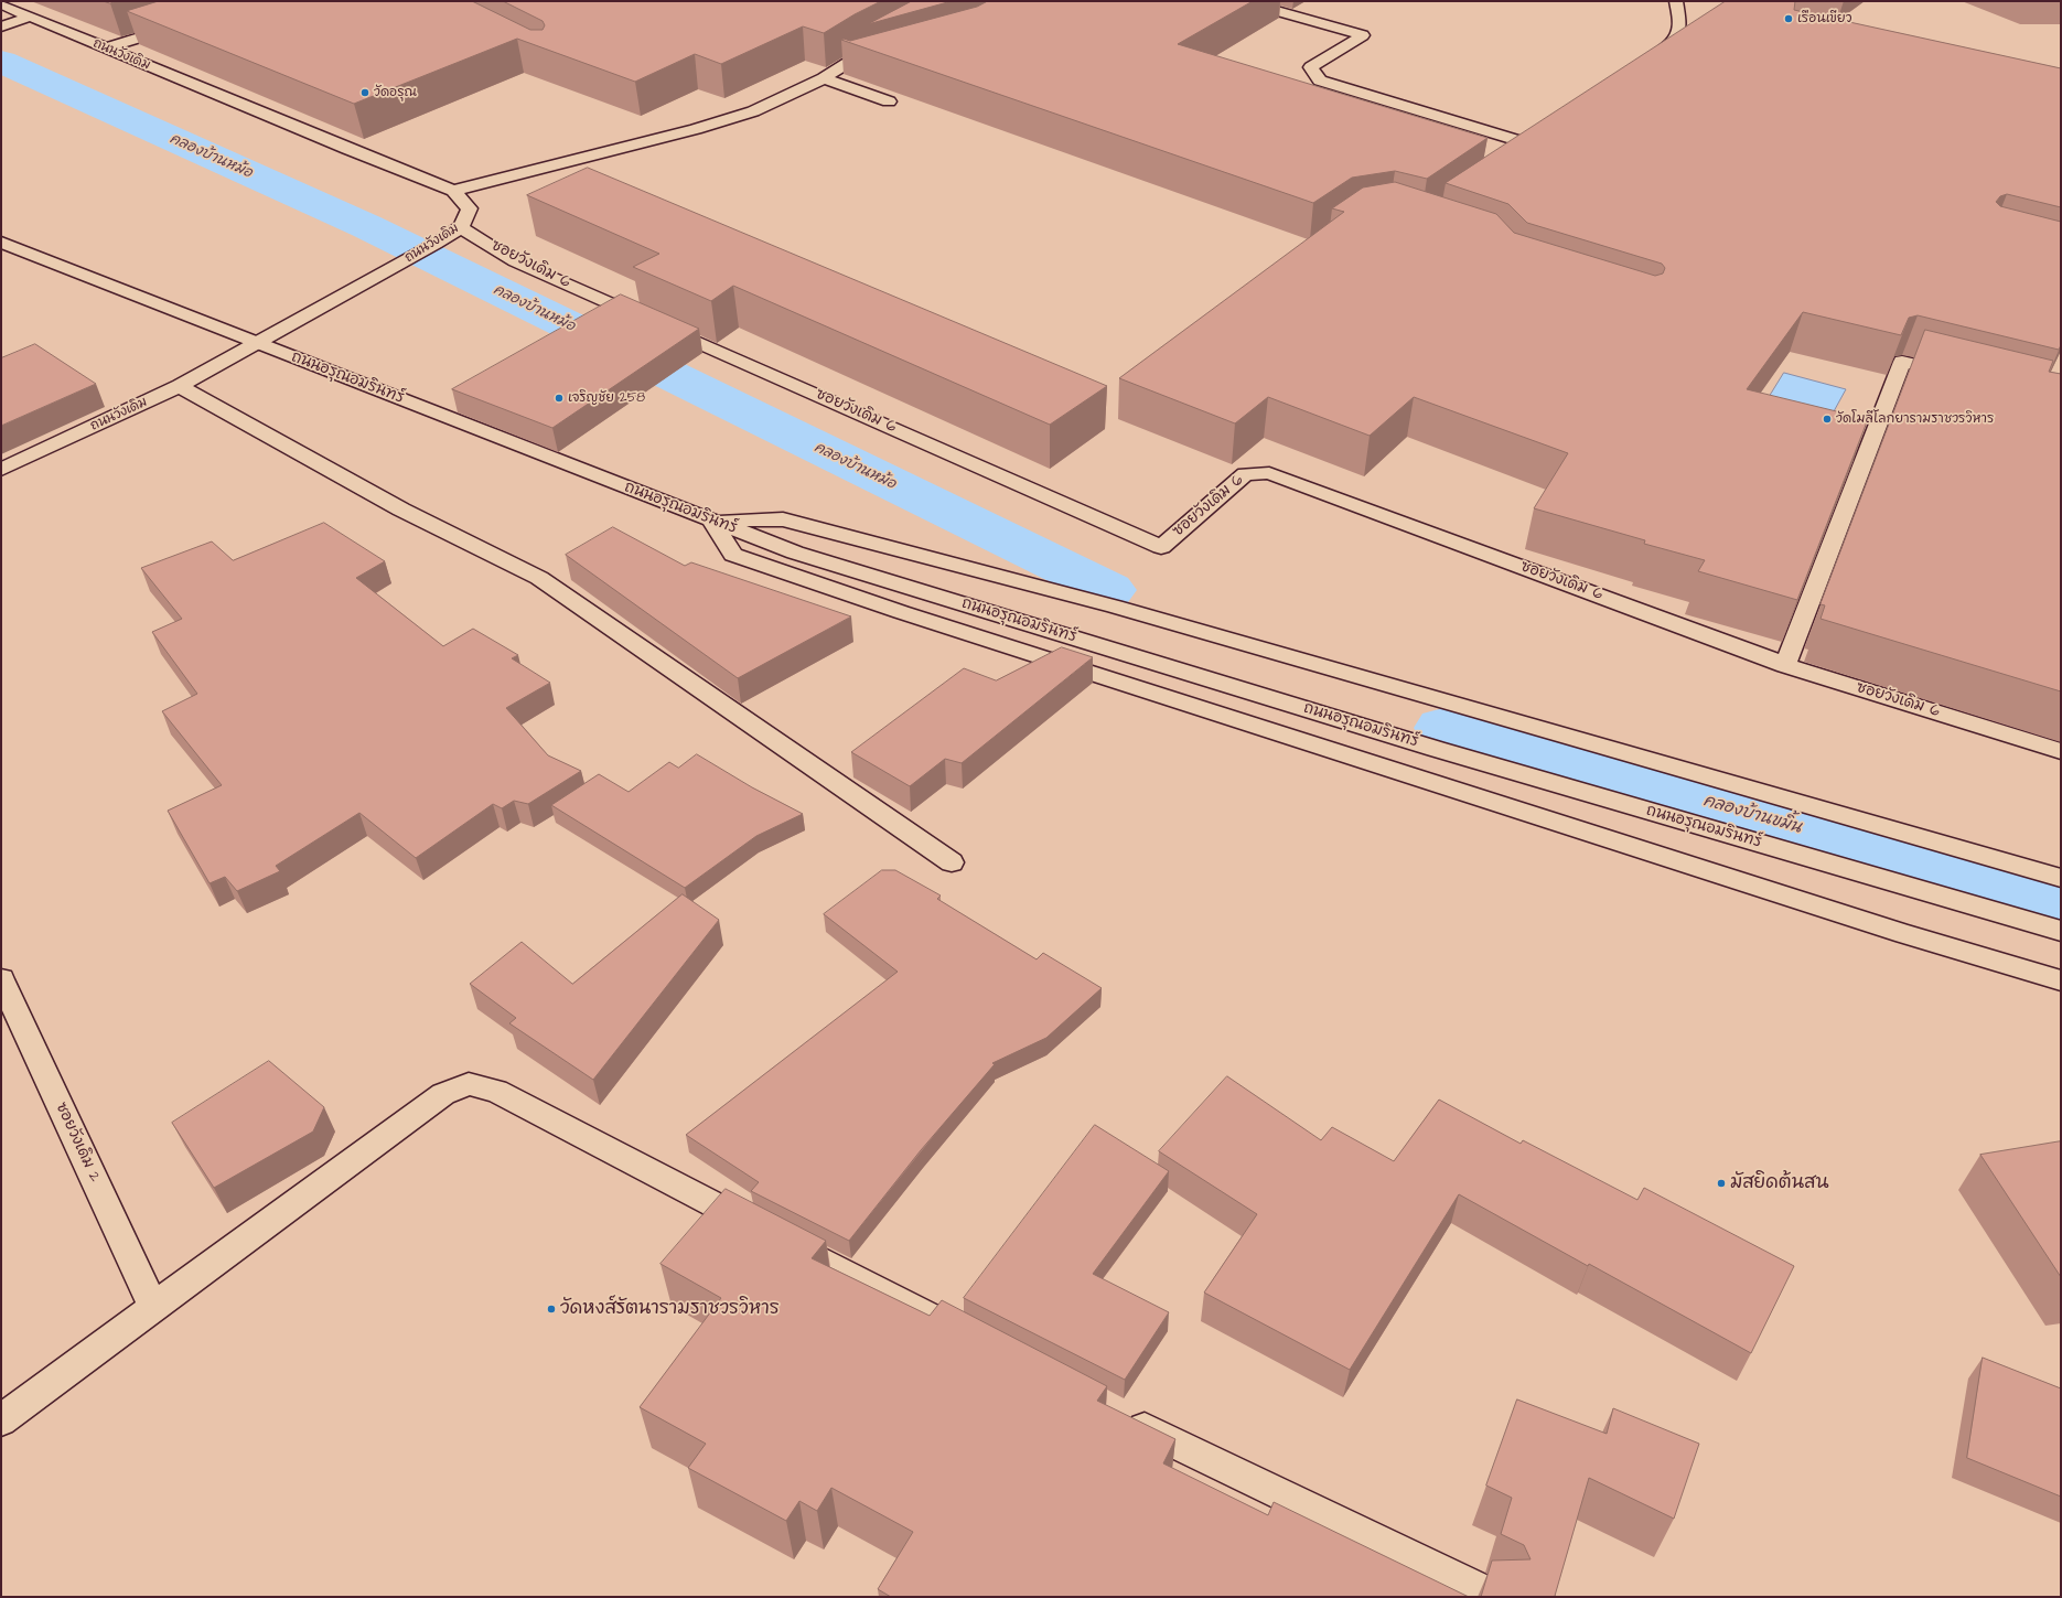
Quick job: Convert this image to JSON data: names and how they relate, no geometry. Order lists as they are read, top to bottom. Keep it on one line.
{"streets":{"street":["ถนนวังเดิม","ซอยวังเดิม 6","ถนนอรุณอมรินทร์","ซอยวังเดิม 2"]},"crossings":[["ถนนวังเดิม","ซอยวังเดิม 6"],["ถนนวังเดิม","ถนนอรุณอมรินทร์"]],"water":["คลองบ้านหม้อ","คลองบ้านขมิ้น"],"places":["เรือนเขียว","วัดอรุณ","เจริญชัย 258","วัดโมลีโลกยารามราชวรวิหาร","มัสยิดต้นสน","วัดหงส์รัตนารามราชวรวิหาร"]}
